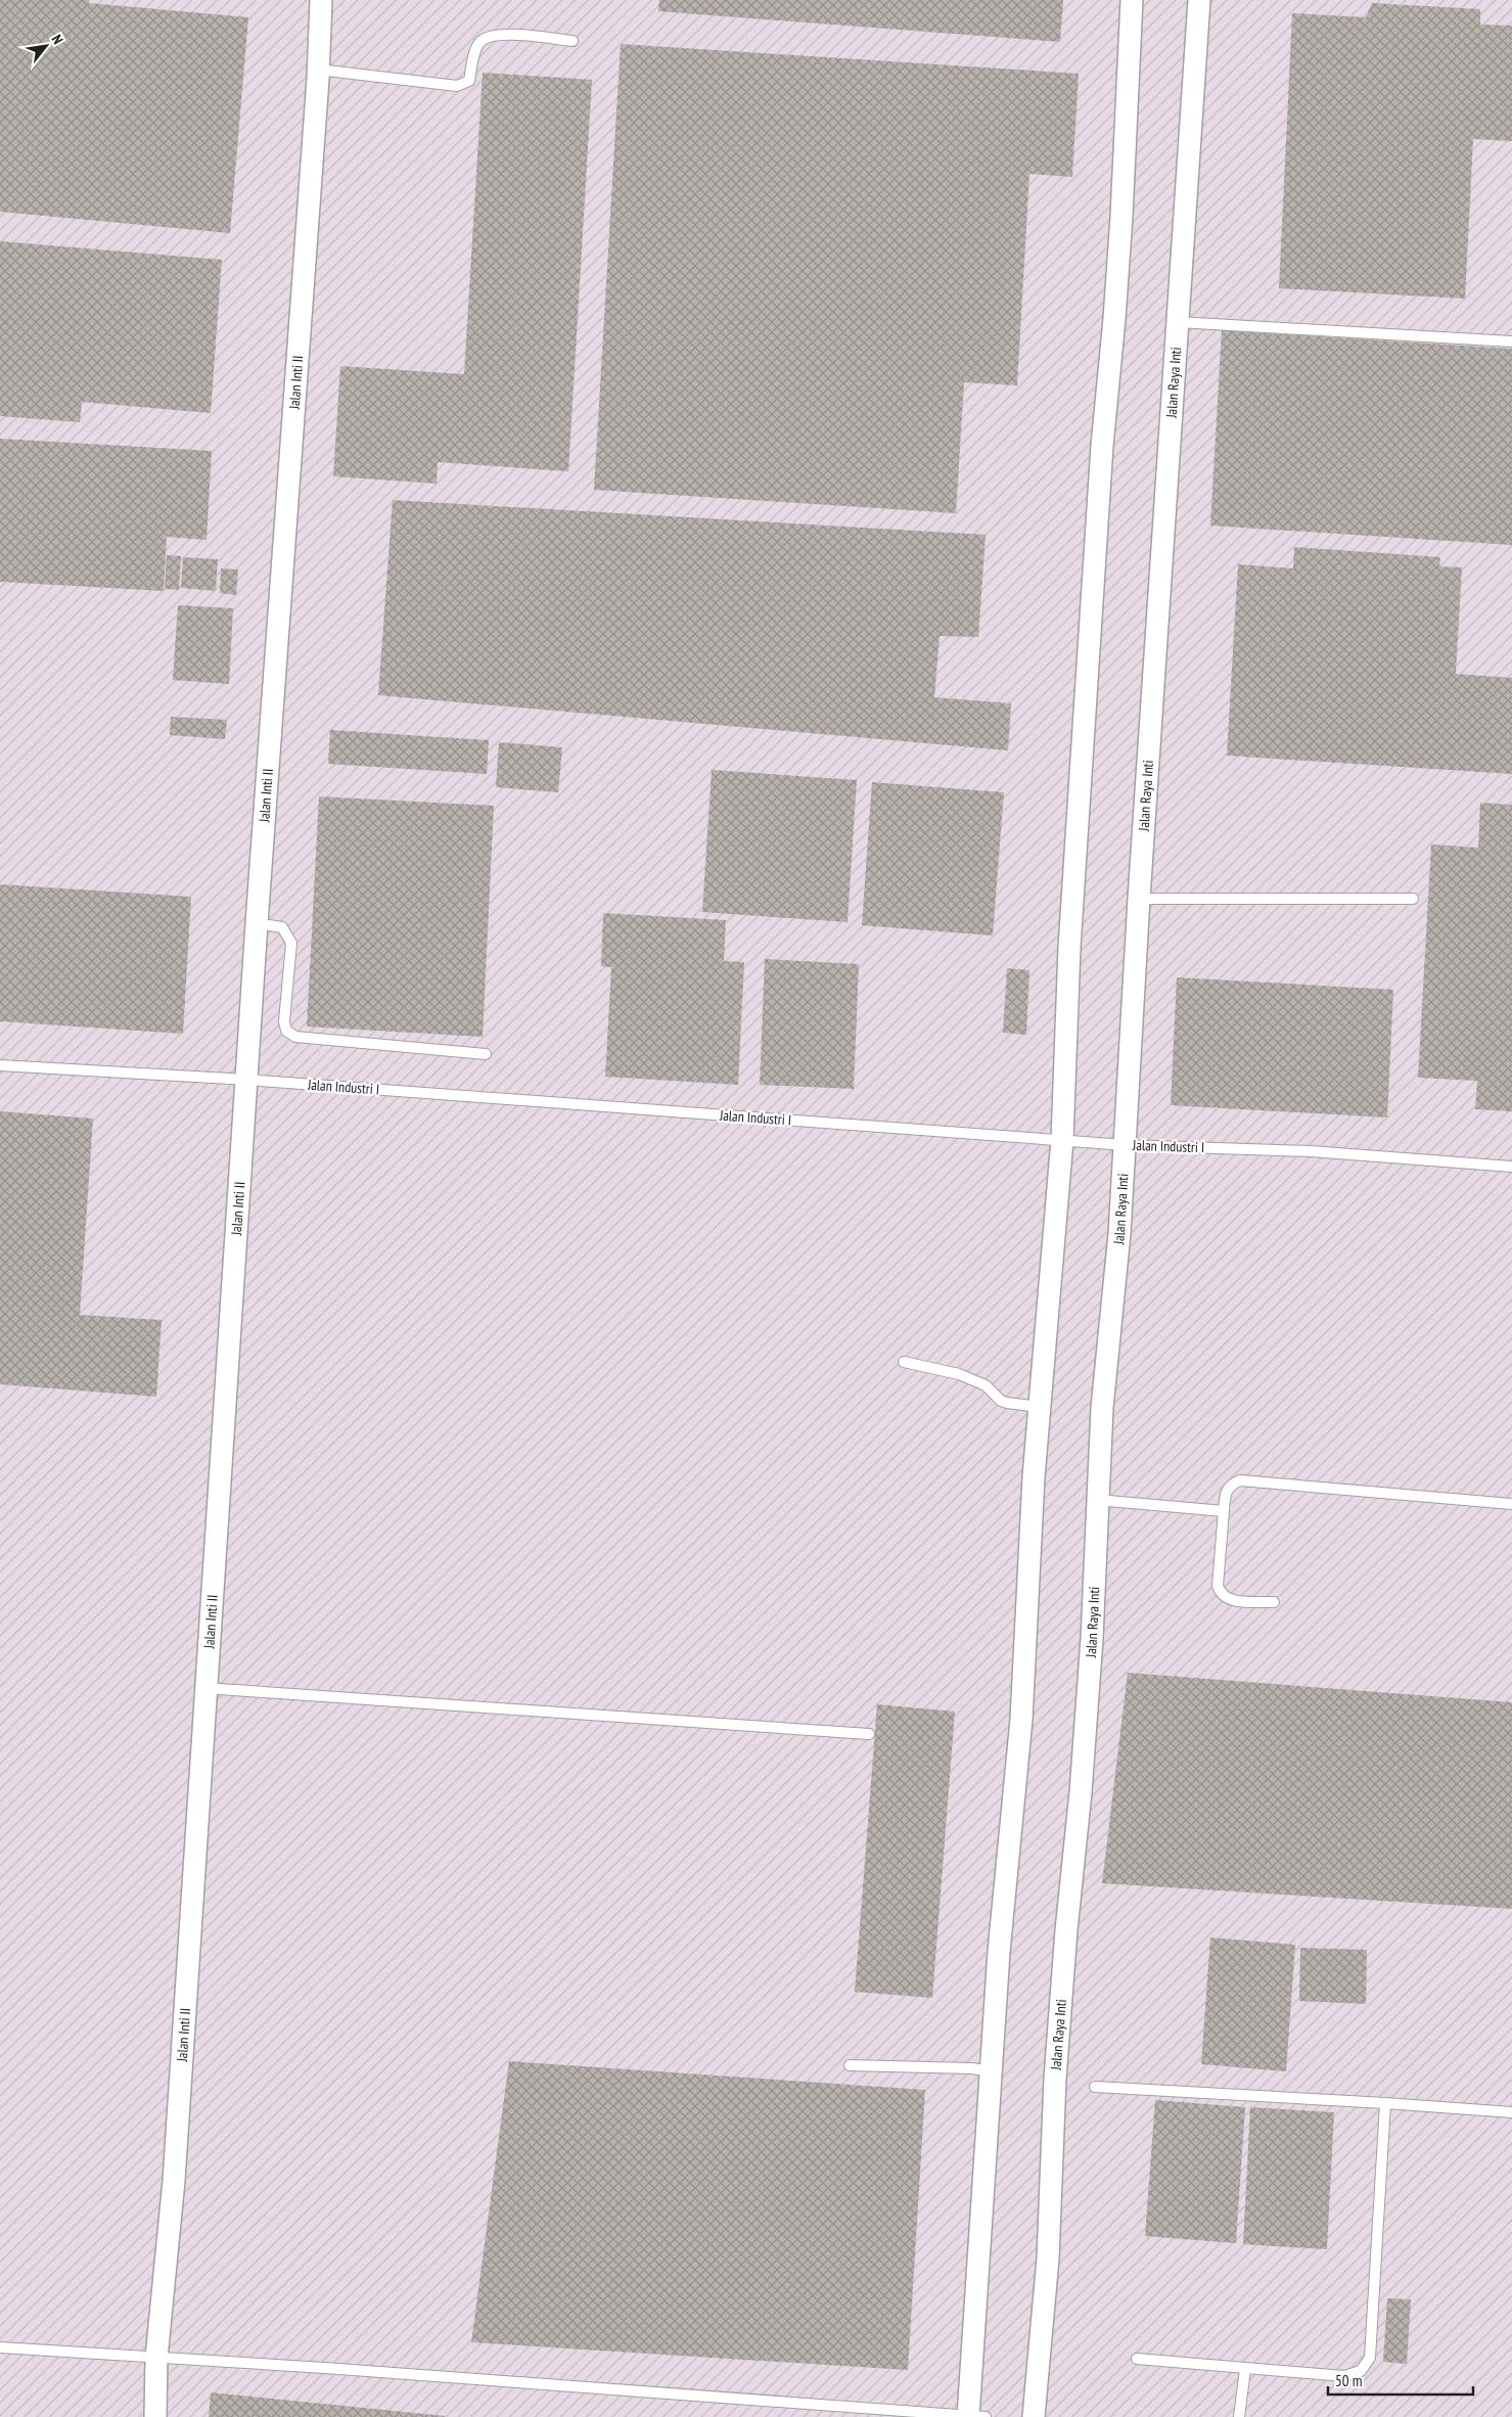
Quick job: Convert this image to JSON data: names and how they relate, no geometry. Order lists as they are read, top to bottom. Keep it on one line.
{"streets":{"street":["Jalan Inti II","Jalan Raya Inti"],"lane":["Jalan Industri I"]},"crossings":[["Jalan Inti II","Jalan Industri I"],["Jalan Raya Inti","Jalan Industri I"]],"scale_bar":"50 m","north":"top right"}
